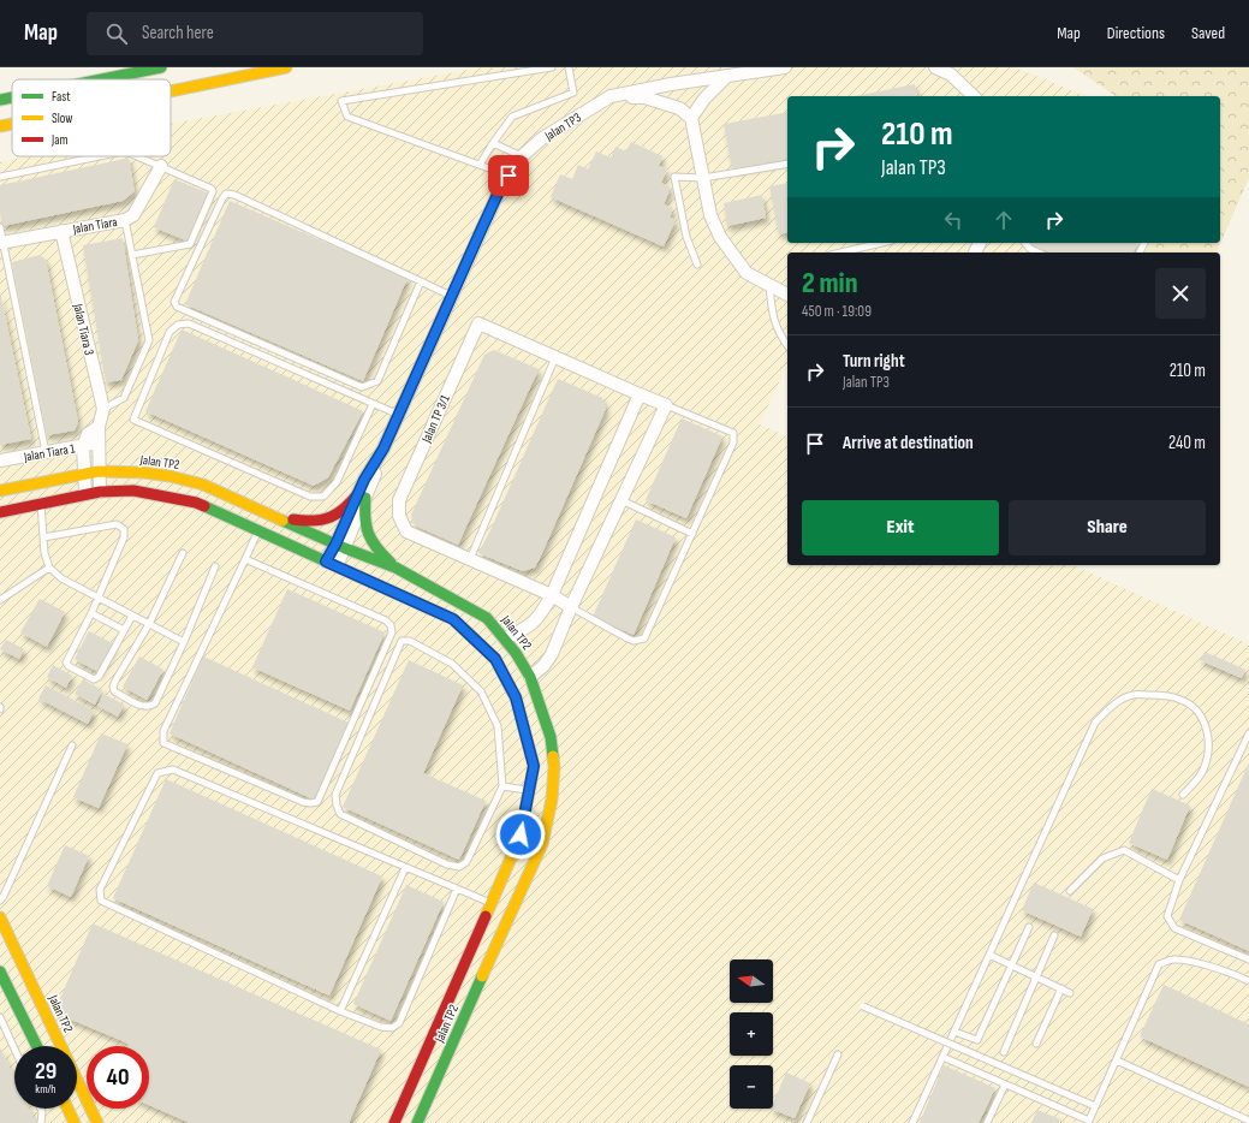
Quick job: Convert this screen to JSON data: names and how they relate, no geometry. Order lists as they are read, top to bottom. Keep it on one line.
{"streets":{"main road":["Jalan TP2"],"street":["Jalan TP3","Jalan Tiara","Jalan Tiara 3","Jalan TP 3/1","Jalan Tiara 1"]},"crossings":[["Jalan TP3","Jalan TP2"],["Jalan Tiara","Jalan Tiara 3"],["Jalan Tiara 3","Jalan Tiara 1"],["Jalan Tiara 3","Jalan TP2"]],"legend":["Fast","Slow","Jam"],"north":"left","page":{"header":"Map","search":"Search here","nav":["Map","Directions","Saved"],"turn":["210 m","Jalan TP3"],"heading":["2 min","450 m · 19:09"],"list":[{"name":"Turn right","note":"Jalan TP3","value":"210 m"},{"name":"Arrive at destination","value":"240 m"}],"buttons":["Exit","Share"],"map_buttons":["+","−"],"speed":"29 km/h","limit":"40"}}
